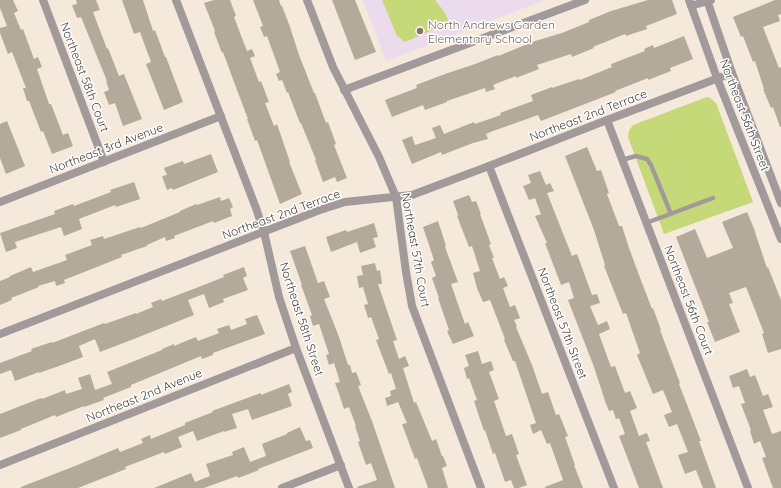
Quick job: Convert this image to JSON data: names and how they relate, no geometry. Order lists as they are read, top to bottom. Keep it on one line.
{"streets":{"street":["Northeast 58th Court","Northeast 2nd Terrace","Northeast 56th Street","Northeast 3rd Avenue","Northeast 57th Court","Northeast 56th Court","Northeast 58th Street","Northeast 57th Street","Northeast 2nd Avenue"]},"crossings":[["Northeast 58th Court","Northeast 3rd Avenue"],["Northeast 2nd Terrace","Northeast 56th Street"],["Northeast 2nd Terrace","Northeast 57th Court"],["Northeast 2nd Terrace","Northeast 56th Court"],["Northeast 2nd Terrace","Northeast 58th Street"],["Northeast 2nd Terrace","Northeast 57th Street"],["Northeast 3rd Avenue","Northeast 58th Street"],["Northeast 58th Street","Northeast 2nd Avenue"]],"places":["North Andrews Garden Elementary School"]}
